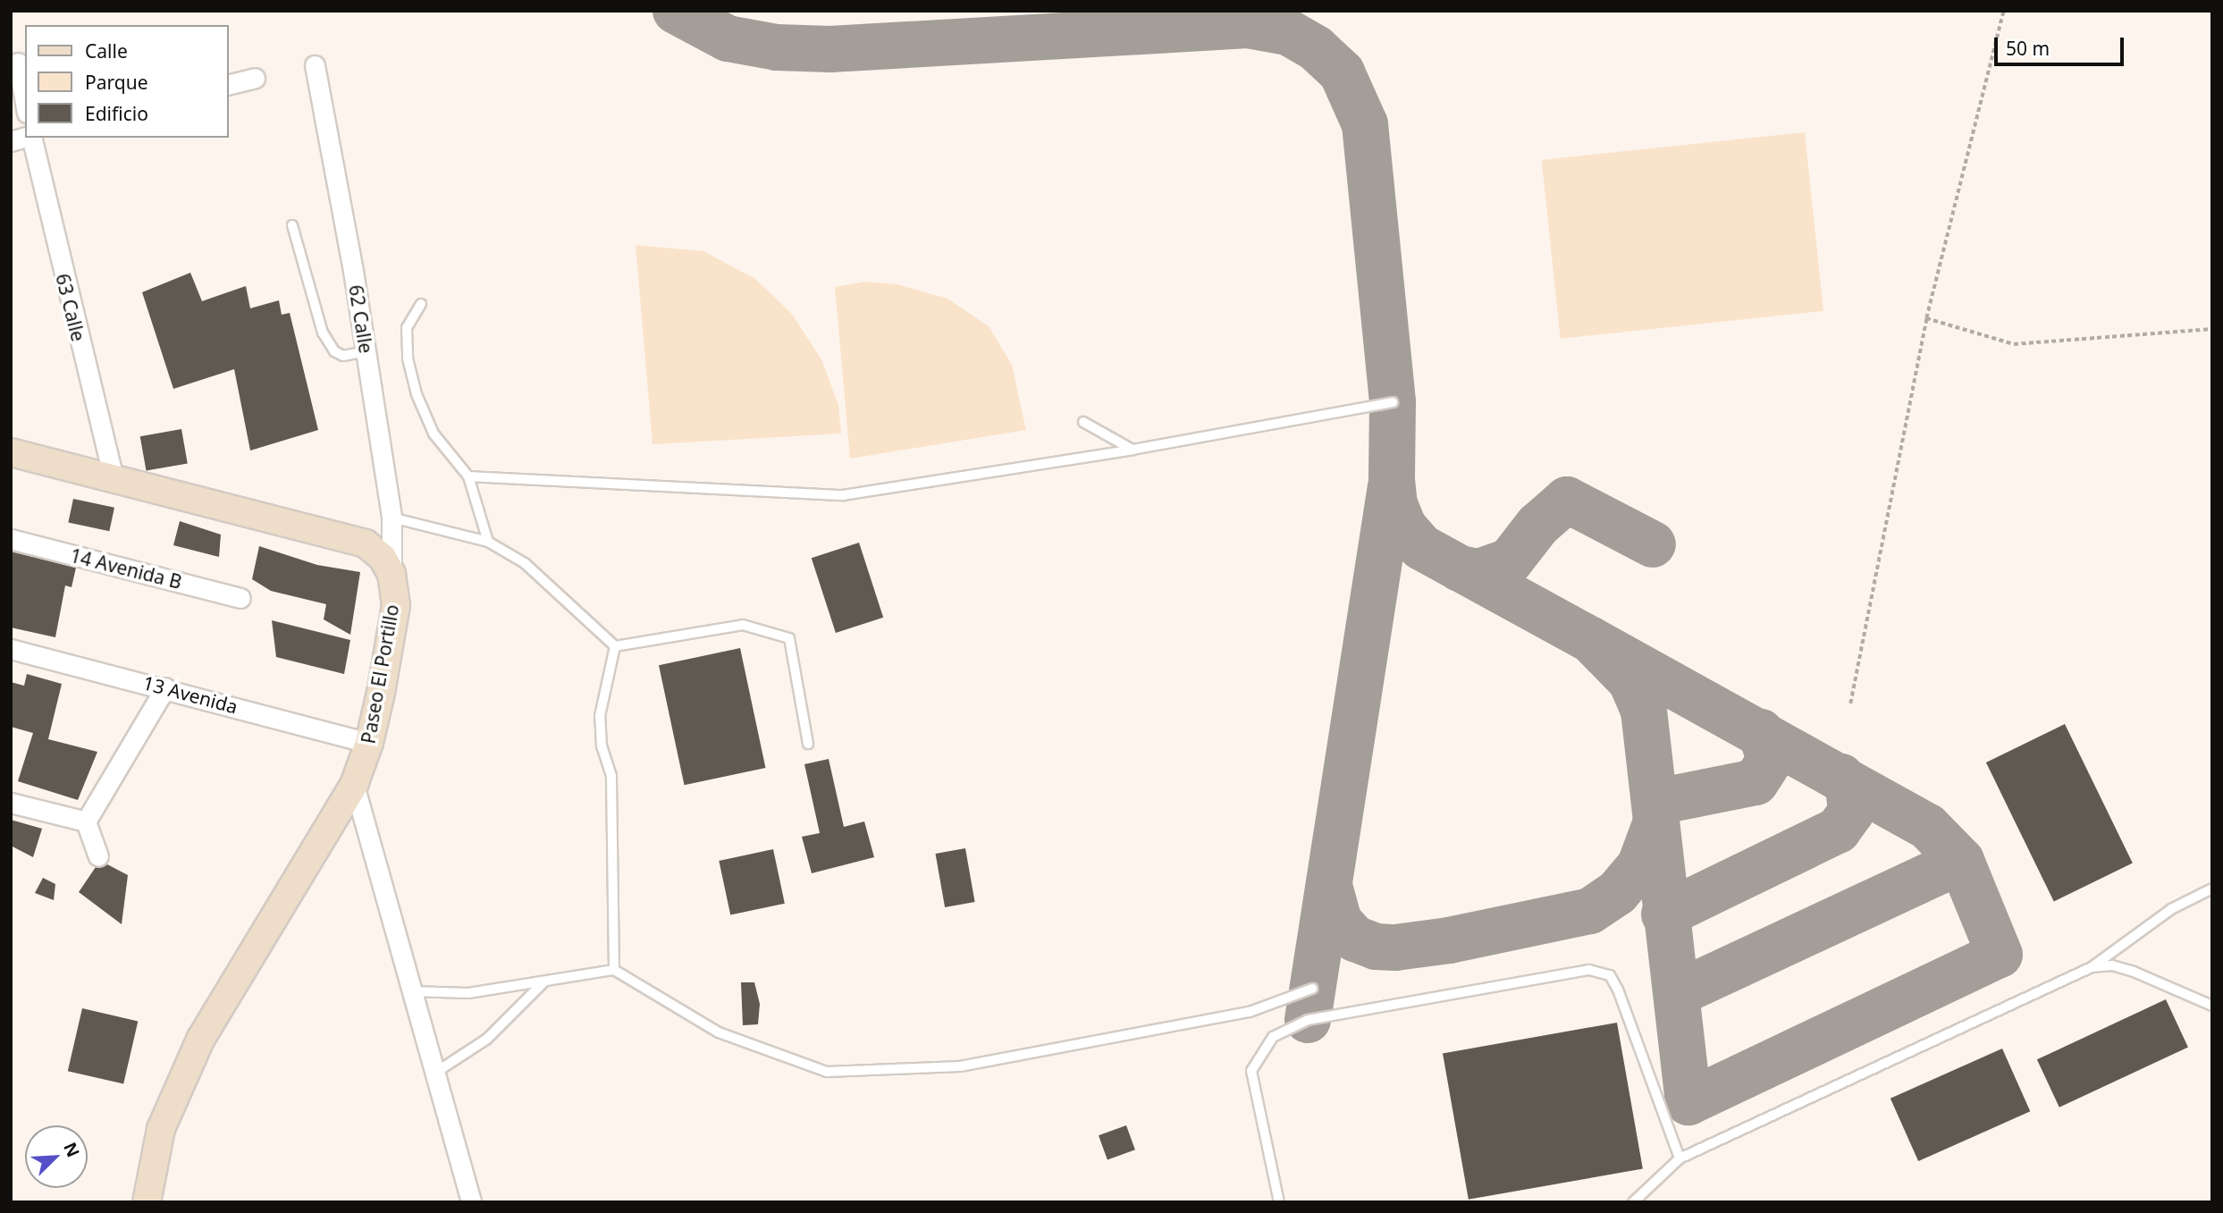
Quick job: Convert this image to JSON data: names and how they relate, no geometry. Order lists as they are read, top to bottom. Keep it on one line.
{"streets":{"main road":["Paseo El Portillo"],"street":["63 Calle","62 Calle","14 Avenida B","13 Avenida"]},"crossings":[["63 Calle","Paseo El Portillo"],["62 Calle","Paseo El Portillo"],["Paseo El Portillo","13 Avenida"]],"legend":["Calle","Parque","Edificio"],"scale_bar":"50 m","north":"top right"}
